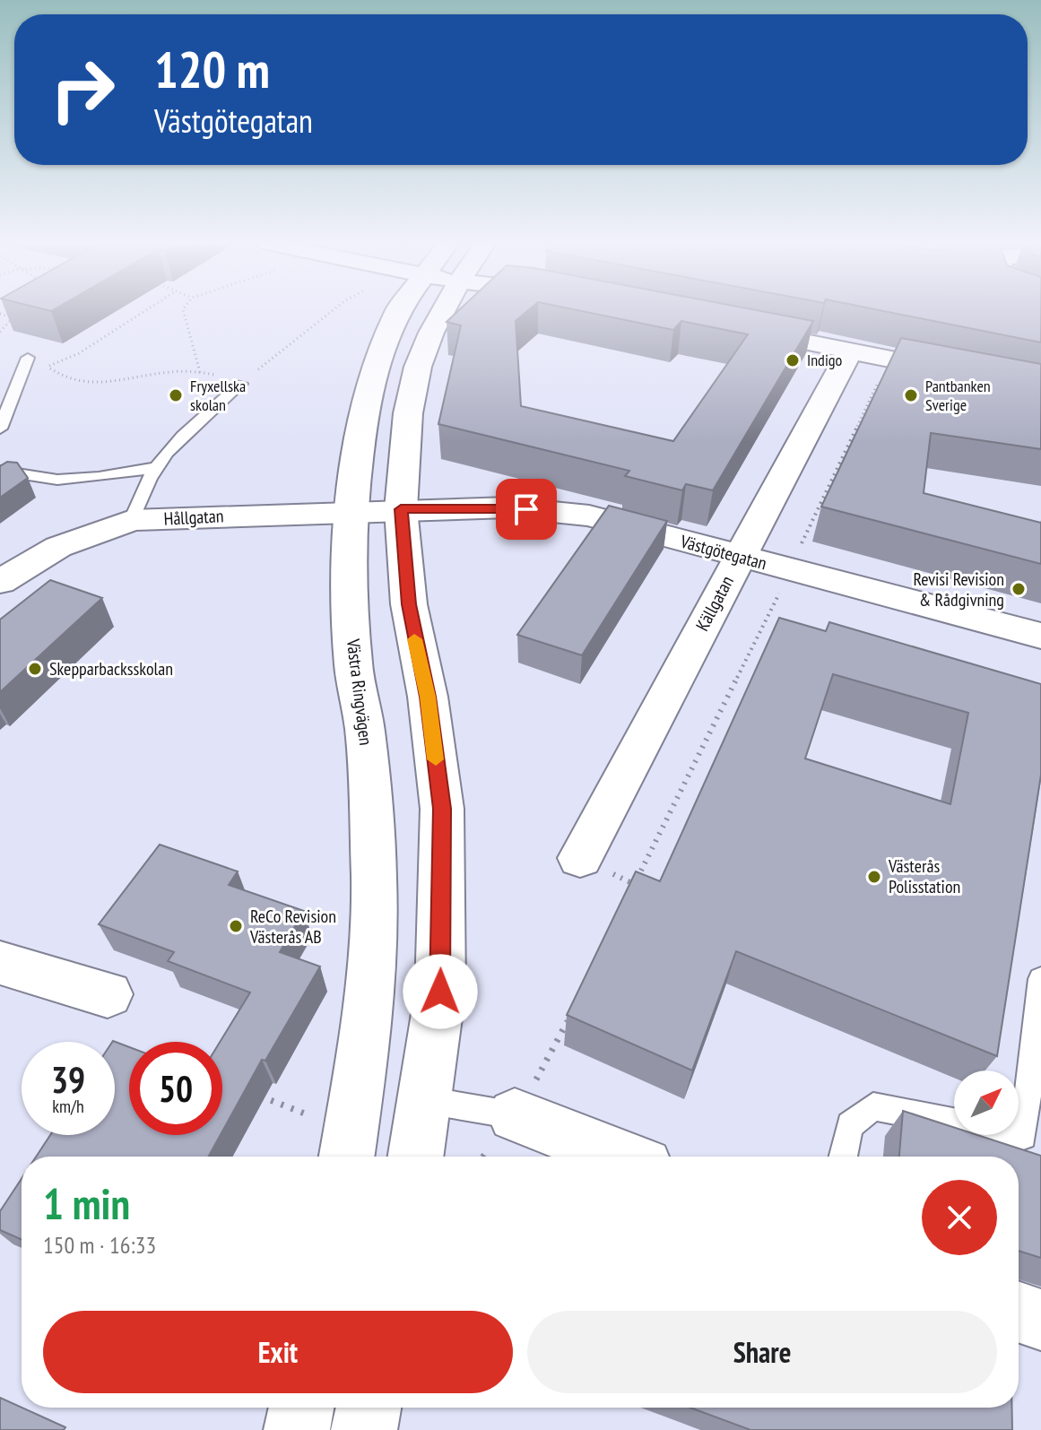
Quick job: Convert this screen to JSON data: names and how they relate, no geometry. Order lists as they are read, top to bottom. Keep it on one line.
{"streets":{"main road":["Hållgatan","Västgötegatan","Källgatan","Västra Ringvägen"]},"crossings":[["Hållgatan","Västgötegatan"],["Hållgatan","Västra Ringvägen"],["Västgötegatan","Källgatan"]],"places":["Indigo","Fryxellska skolan","Pantbanken Sverige","Revisi Revision & Rådgivning","Skepparbacksskolan","Västerås Polisstation","ReCo Revision Västerås AB"],"north":"top right","page":{"turn":["120 m","Västgötegatan"],"speed":"39 km/h","limit":"50","heading":["1 min","150 m · 16:33"],"buttons":["Exit","Share"]}}
